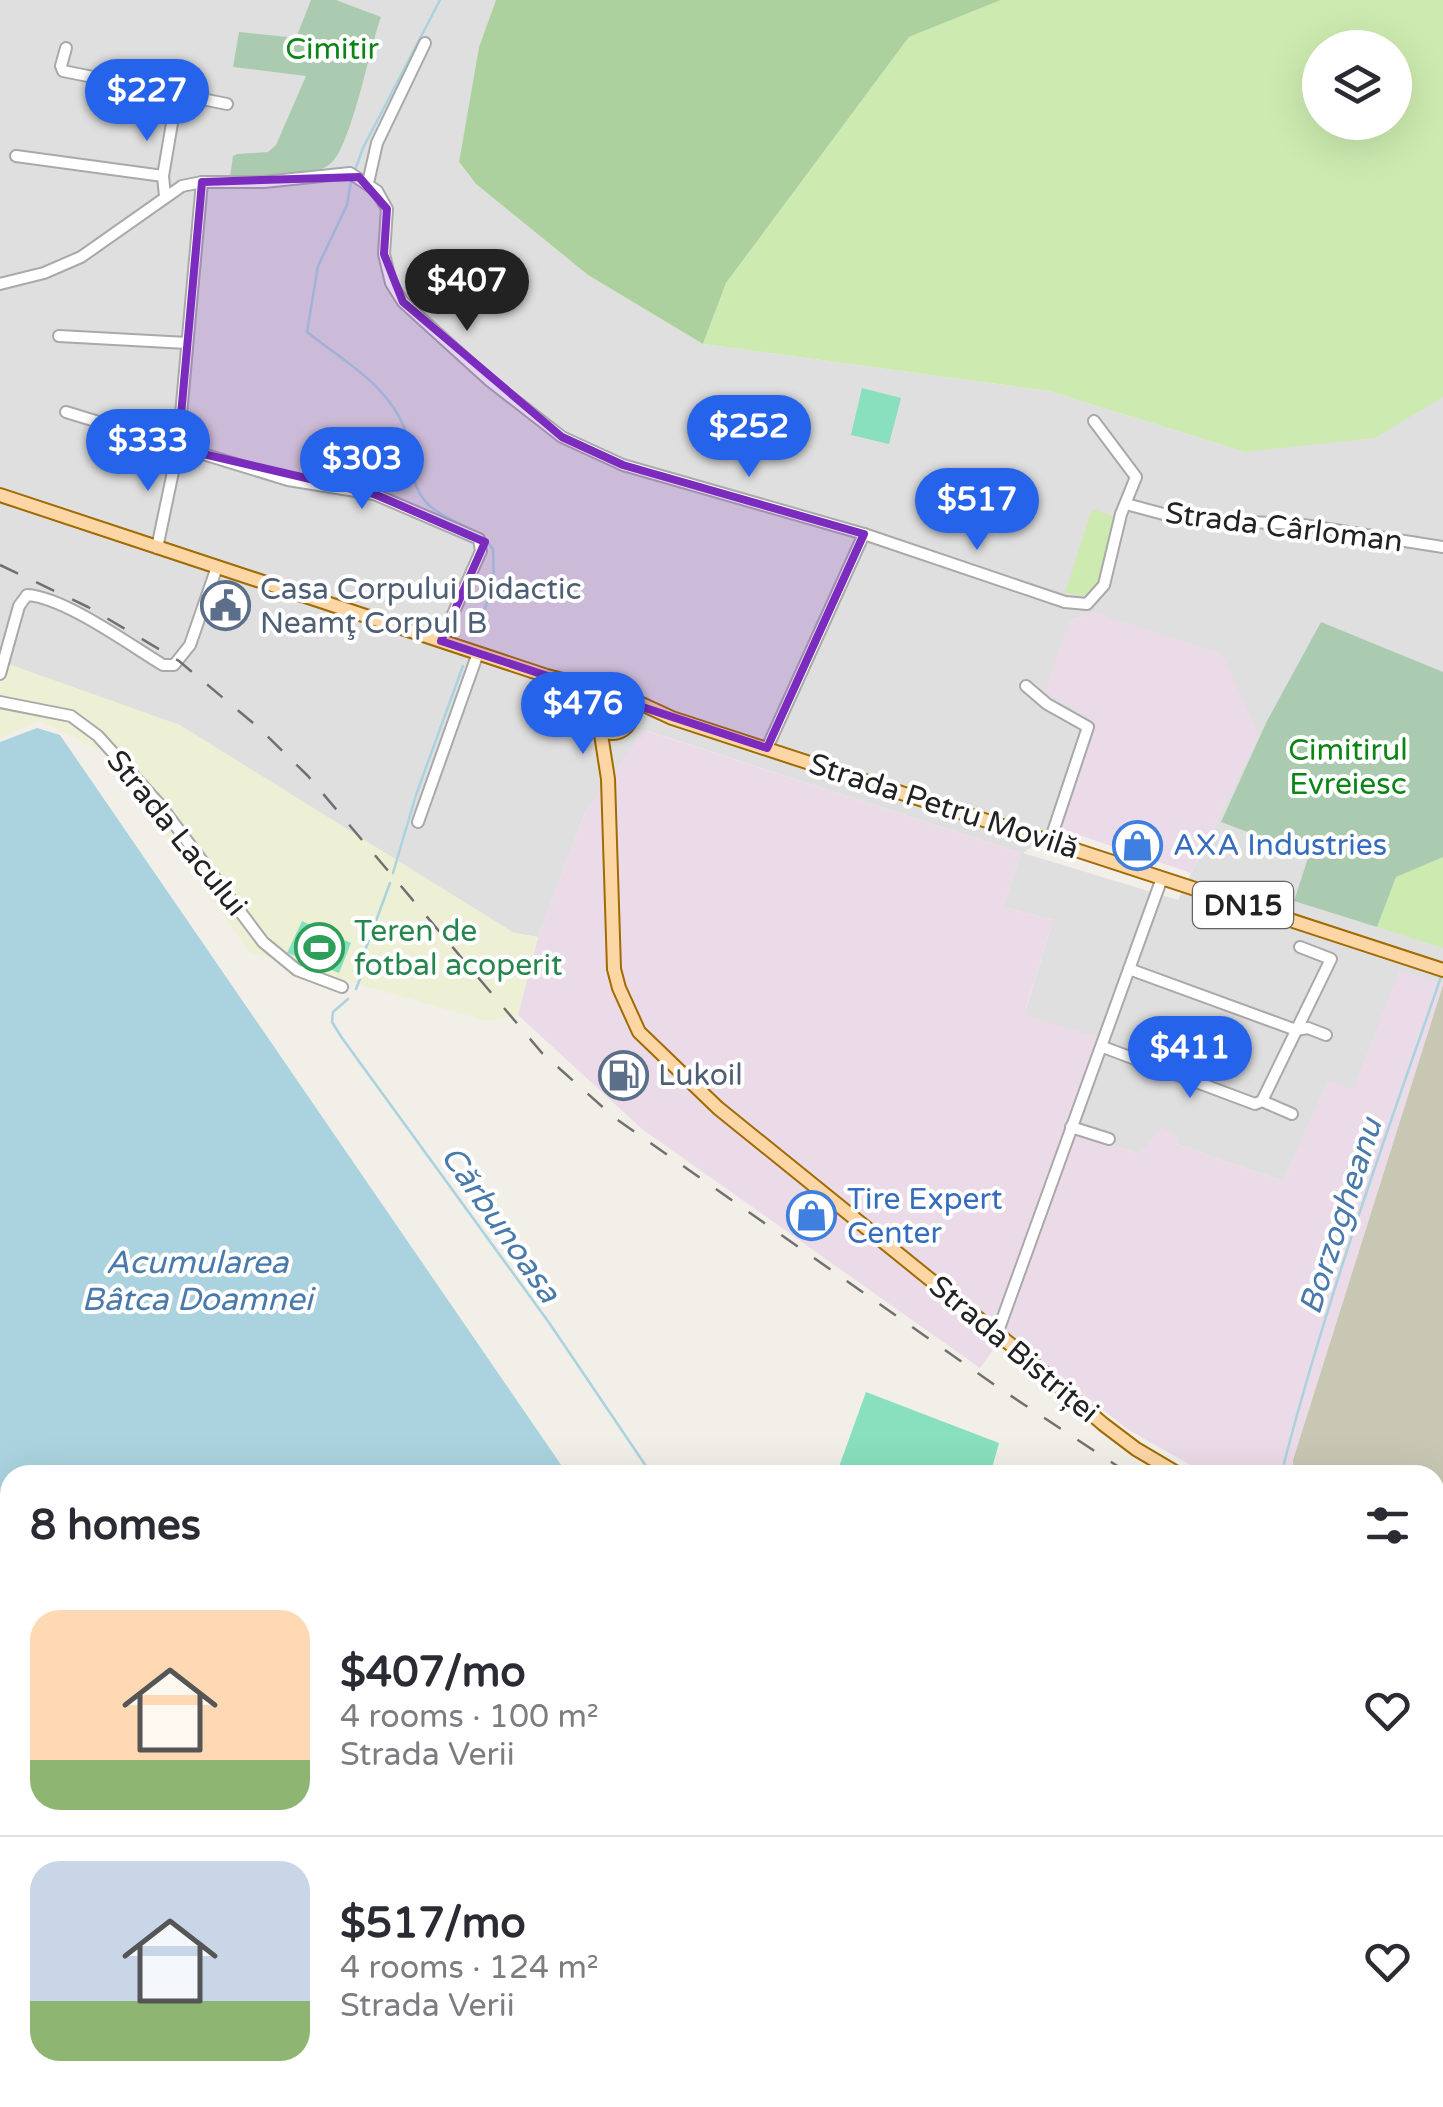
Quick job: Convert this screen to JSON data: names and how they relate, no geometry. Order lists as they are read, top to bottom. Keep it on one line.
{"streets":{"main road":["Strada Petru Movilă","DN15","Strada Bistriței"],"street":["Strada Cârloman","Strada Lacului"]},"crossings":[["Strada Petru Movilă","DN15"],["Strada Petru Movilă","Strada Bistriței"],["DN15","Strada Bistriței"]],"water":["Borzogheanu","Cărbunoasa","Acumularea Bâtca Doamnei"],"parks":["Cimitir","Cimitirul Evreiesc"],"places":{"public building":["Casa Corpului Didactic Neamţ Corpul B"],"shop":["AXA Industries","Tire Expert Center"],"sports":["Teren de fotbal acoperit"],"fuel station":["Lukoil"]},"page":{"price":["$227","$407","$252","$333","$303","$517","$476","$411"],"heading":"8 homes","list":[{"name":"$407/mo","note":"4 rooms · 100 m² · Strada Verii"},{"name":"$517/mo","note":"4 rooms · 124 m² · Strada Verii"}]}}
